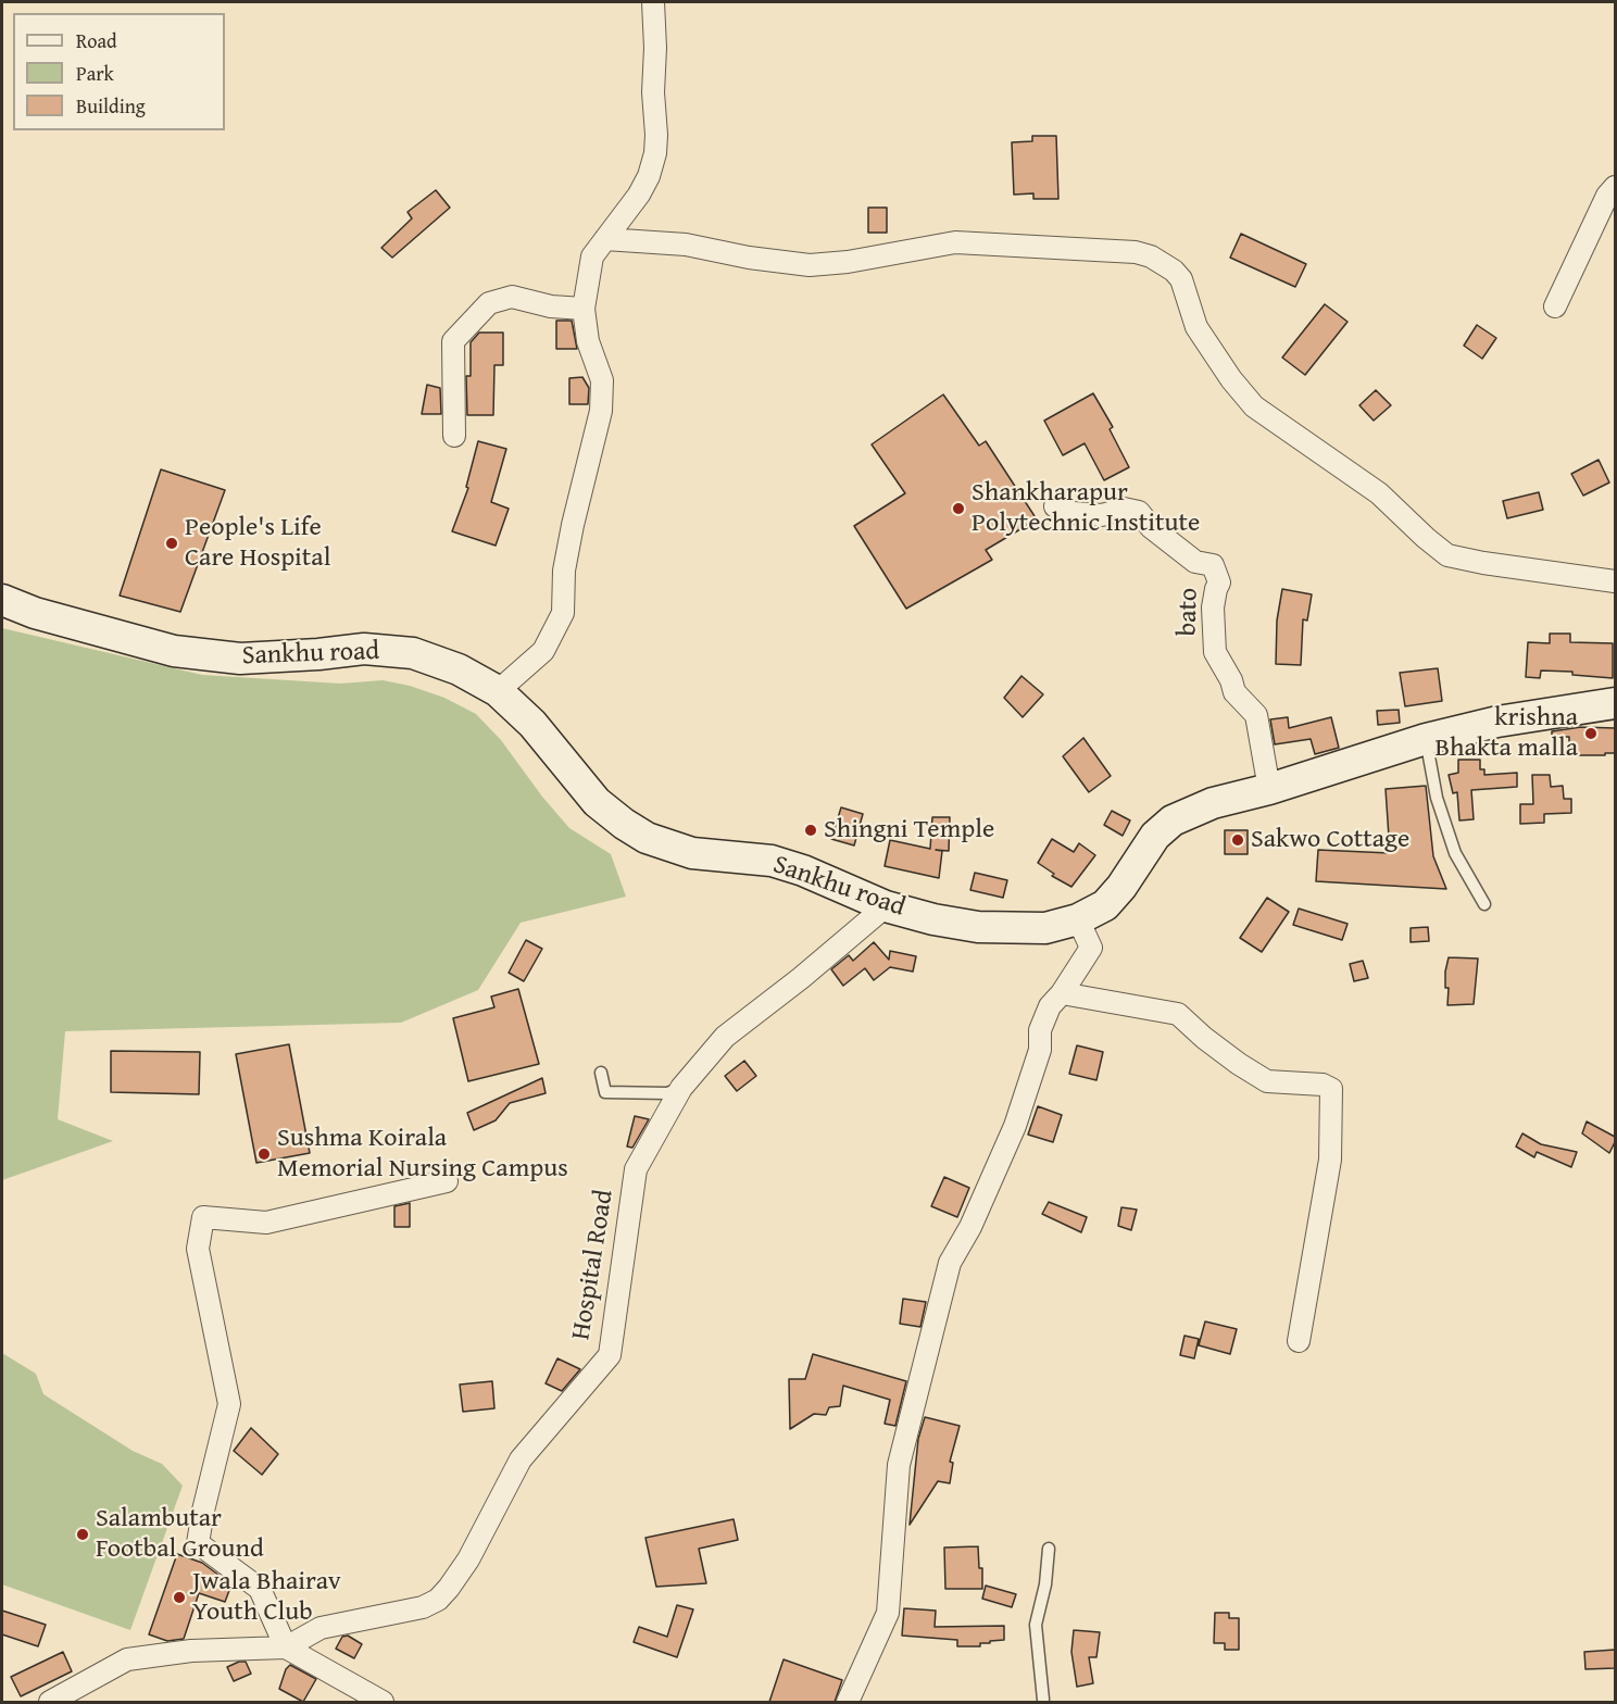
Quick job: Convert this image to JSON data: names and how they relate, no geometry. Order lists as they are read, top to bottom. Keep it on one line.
{"streets":{"main road":["Sankhu road"],"street":["bato","Hospital Road"]},"crossings":[["bato","Sankhu road"],["Sankhu road","Hospital Road"]],"places":["Shankharapur Polytechnic Institute","People's Life Care Hospital","krishna Bhakta malla","Shingni Temple","Sakwo Cottage","Sushma Koirala Memorial Nursing Campus","Salambutar Footbal Ground","Jwala Bhairav Youth Club"],"legend":["Road","Park","Building"]}
